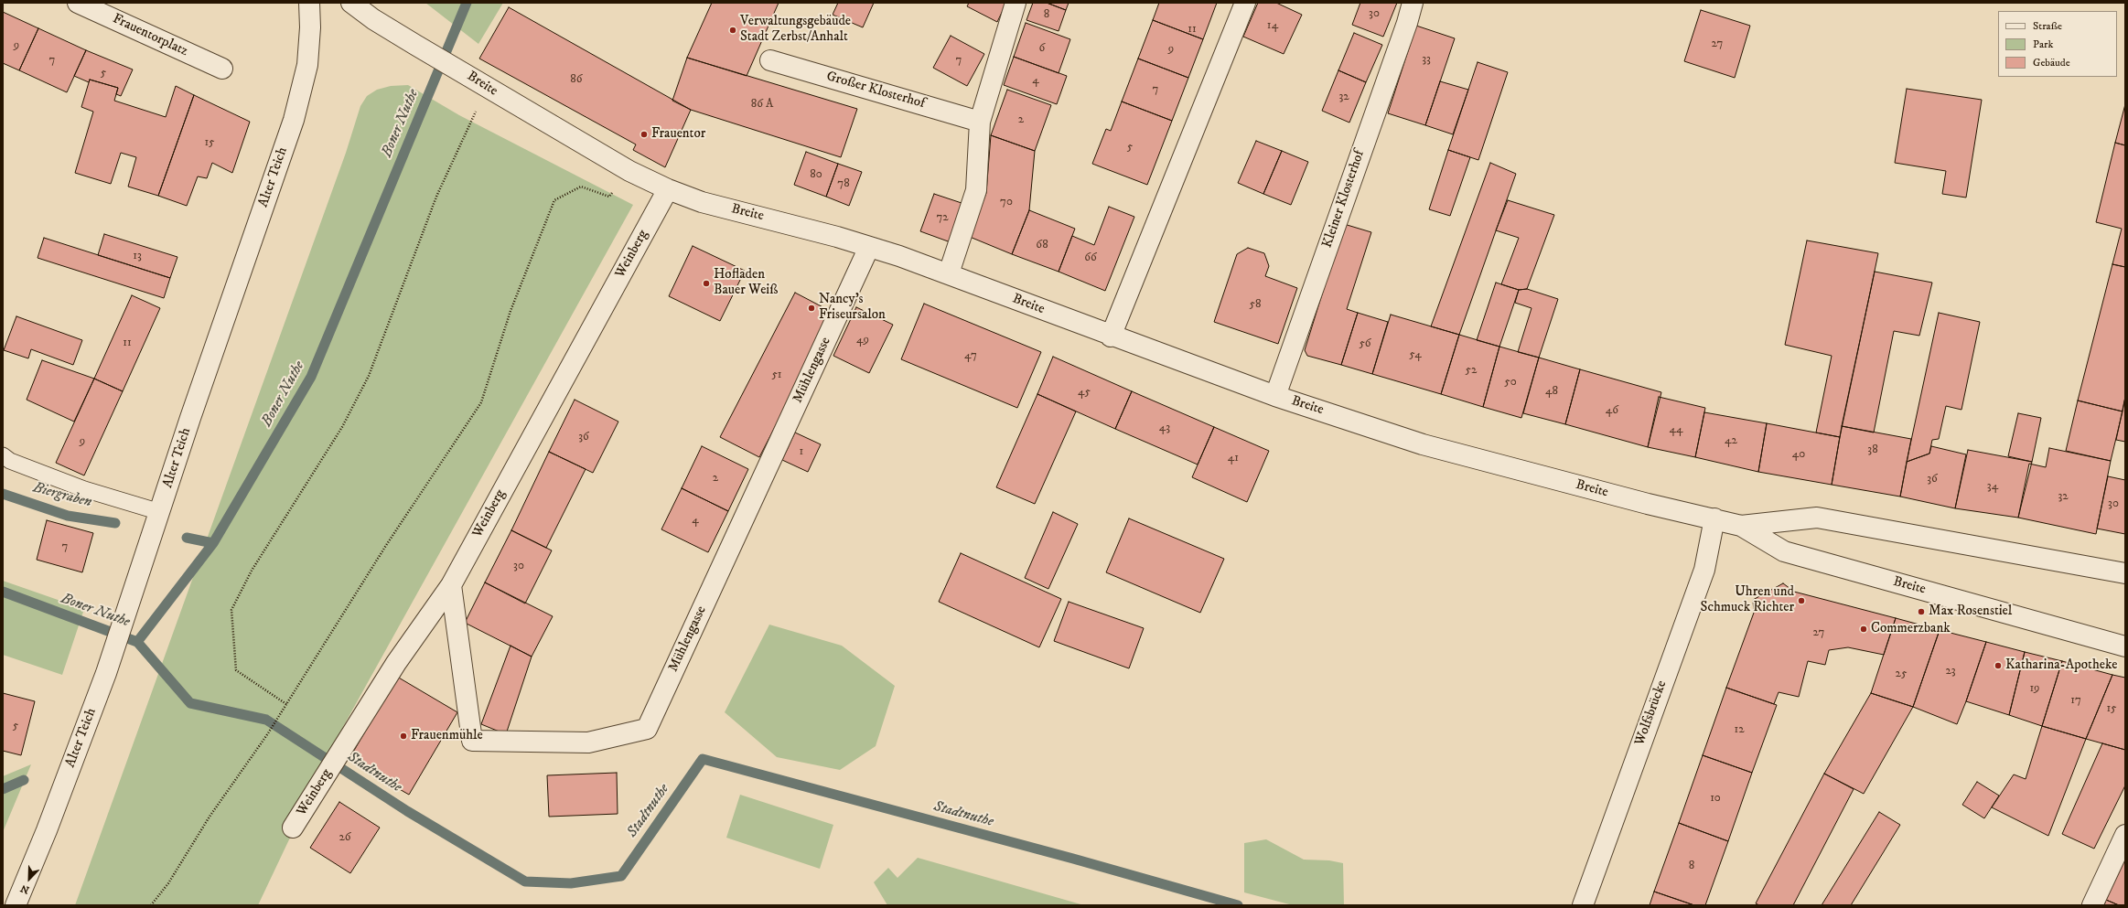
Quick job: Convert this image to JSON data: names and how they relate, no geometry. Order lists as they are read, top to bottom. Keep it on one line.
{"streets":{"street":["Frauentorplatz","Breite","Großer Klosterhof","Alter Teich","Kleiner Klosterhof","Weinberg","Mühlengasse","Wolfsbrücke"]},"crossings":[["Breite","Kleiner Klosterhof"],["Breite","Weinberg"],["Breite","Mühlengasse"],["Breite","Wolfsbrücke"],["Weinberg","Mühlengasse"]],"water":["Boner Nuthe","Biergraben","Stadtnuthe"],"places":["Verwaltungsgebäude Stadt Zerbst/Anhalt","Frauentor","Hofladen Bauer Weiß","Nancy's Friseursalon","Uhren und Schmuck Richter","Max Rosenstiel","Commerzbank","Katharina-Apotheke","Frauenmühle"],"house_numbers":["30","8","14","11","27","9","6","9","33","7","7","5","86","4","7","32","86 A","2","15","5","80","78","70","72","68","13","66","58","49","11","56","54","47","52","51","50","48","45","46","43","44","36","42","9","38","1","40","41","2","36","34","32","30","4","7","30","27","23","25","19","17","15","5","12","10","26","8"],"legend":["Straße","Park","Gebäude"],"north":"bottom left"}
